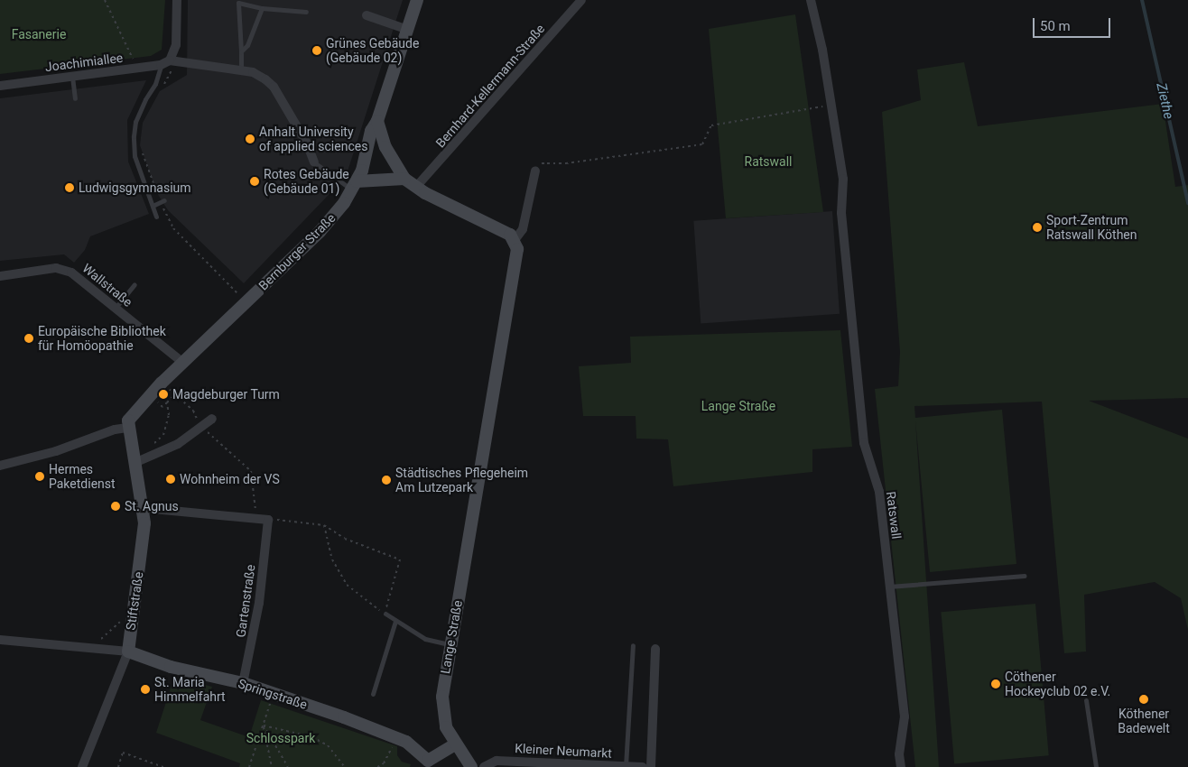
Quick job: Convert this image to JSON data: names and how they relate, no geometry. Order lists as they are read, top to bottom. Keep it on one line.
{"streets":{"main road":["Bernburger Straße","Stiftstraße","Lange Straße","Springstraße"],"street":["Joachimiallee","Bernhard-Kellermann-Straße","Wallstraße","Ratswall","Gartenstraße","Kleiner Neumarkt"]},"crossings":[["Bernburger Straße","Wallstraße"],["Bernburger Straße","Stiftstraße"],["Stiftstraße","Springstraße"],["Gartenstraße","Springstraße"]],"water":["Ziethe"],"parks":["Fasanerie","Ratswall","Lange Straße","Schlosspark"],"places":["Grünes Gebäude (Gebäude 02)","Anhalt University of applied sciences","Rotes Gebäude (Gebäude 01)","Ludwigsgymnasium","Sport-Zentrum Ratswall Köthen","Europäische Bibliothek für Homöopathie","Magdeburger Turm","Hermes Paketdienst","Wohnheim der VS","Städtisches Pflegeheim Am Lutzepark","St. Agnus","Cöthener Hockeyclub 02 e.V.","St. Maria Himmelfahrt","Köthener Badewelt"],"scale_bar":"50 m"}
